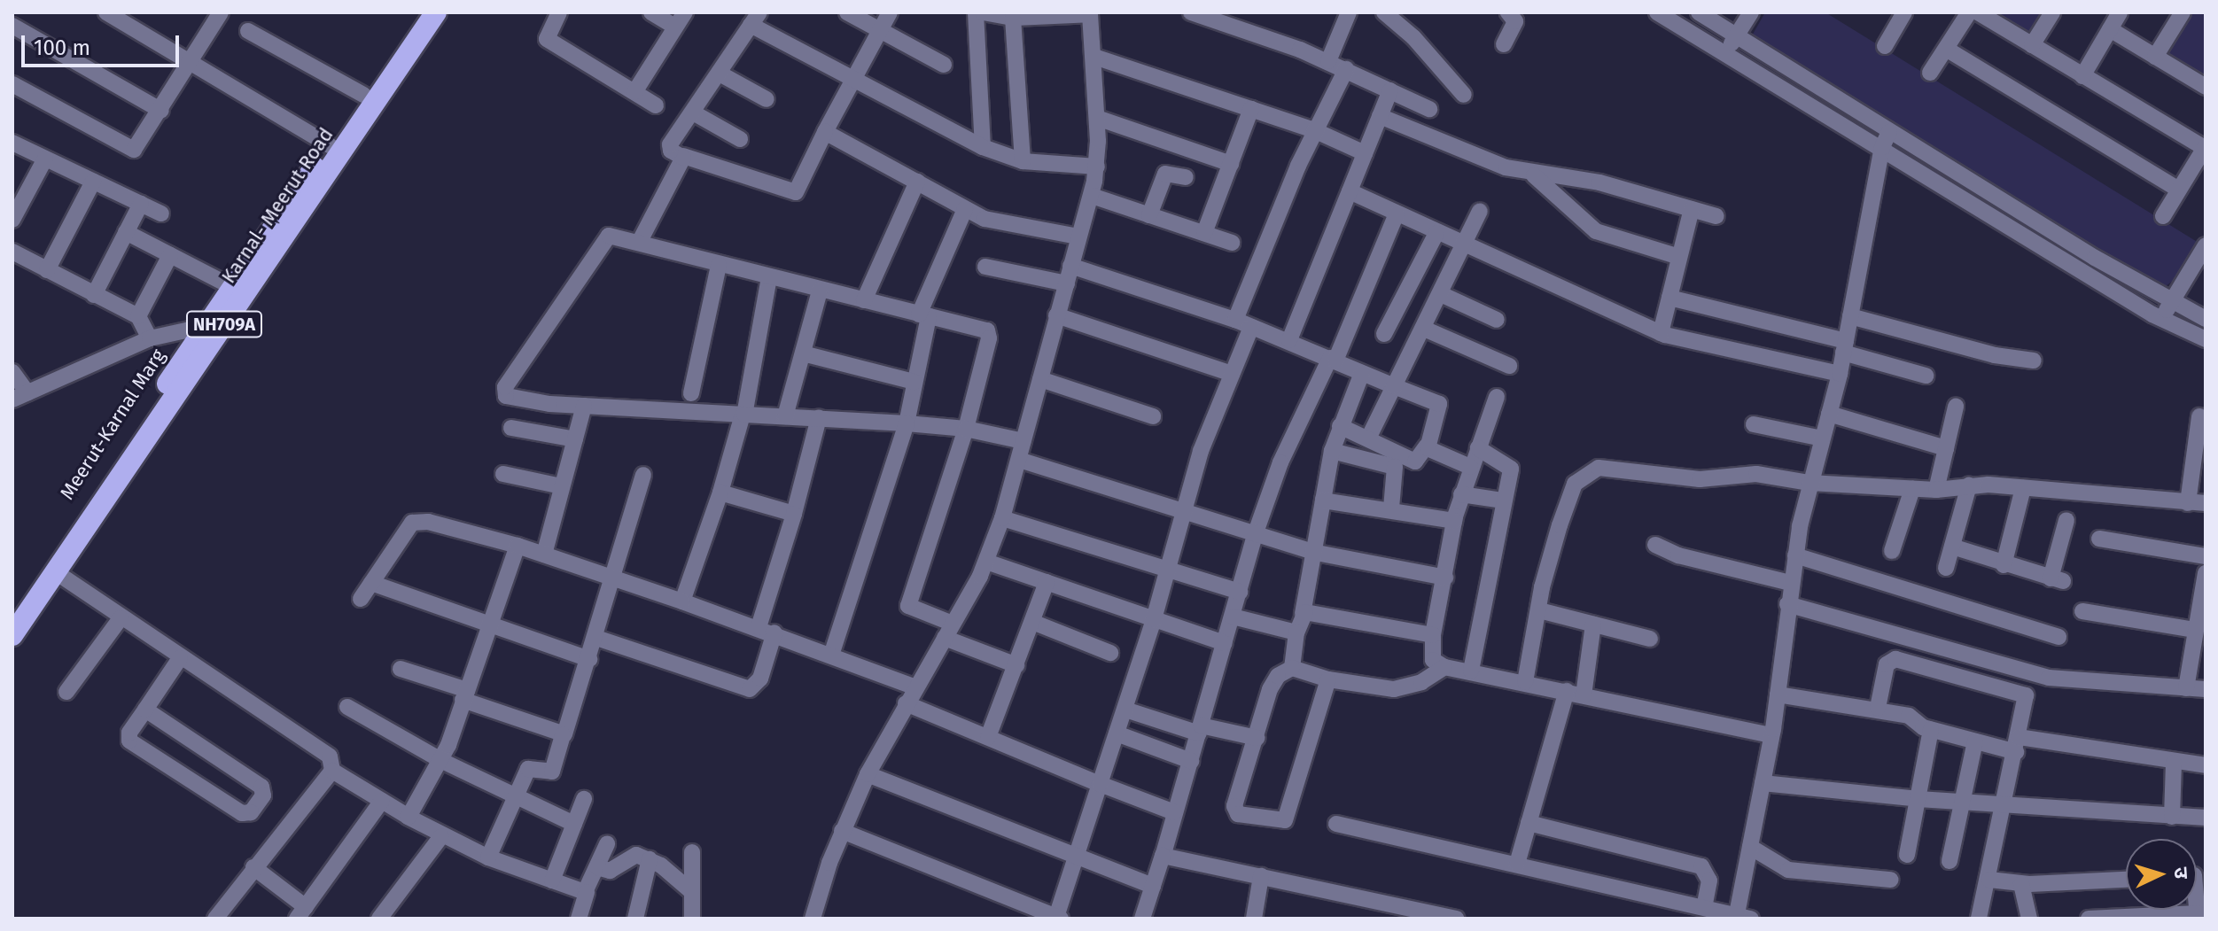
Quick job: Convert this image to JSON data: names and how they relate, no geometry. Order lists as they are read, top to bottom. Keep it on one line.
{"streets":{"highway":["Karnal- Meerut Road","NH709A","Meerut-Karnal Marg"]},"crossings":[["Karnal- Meerut Road","Meerut-Karnal Marg"]],"scale_bar":"100 m","north":"right"}
